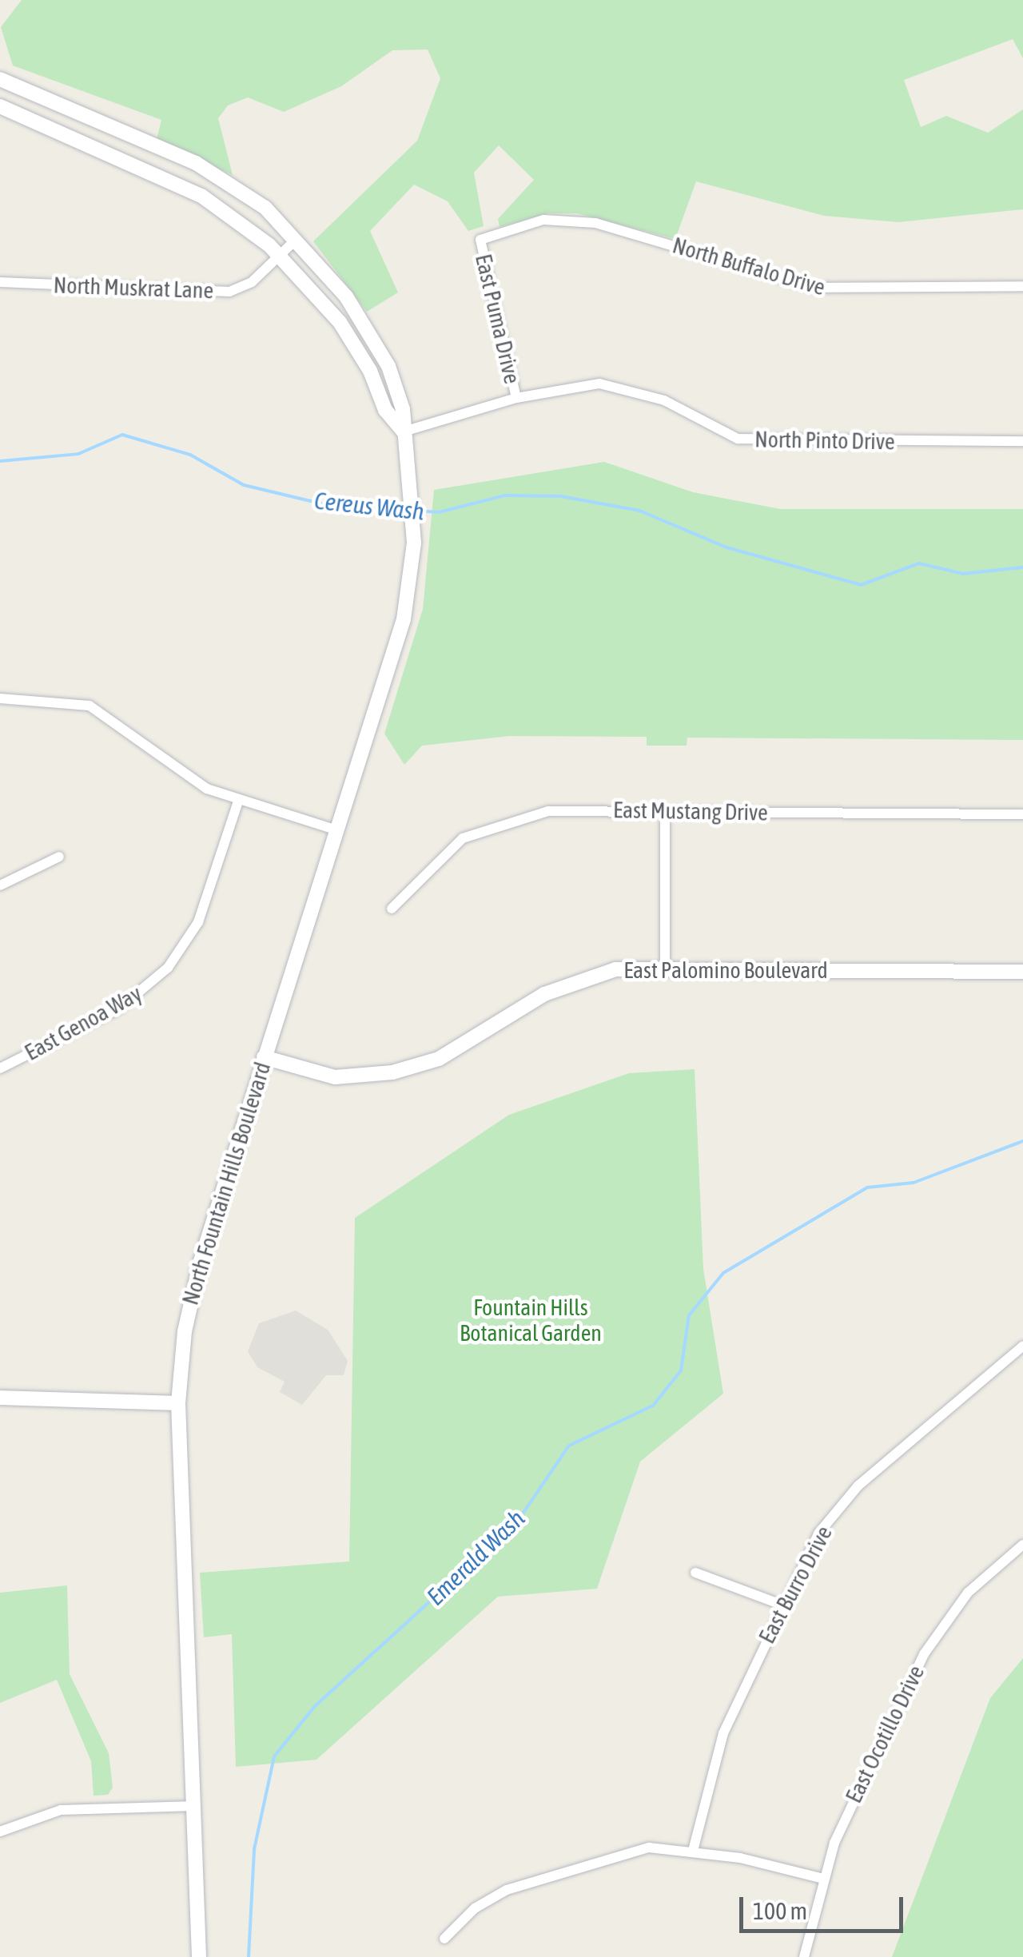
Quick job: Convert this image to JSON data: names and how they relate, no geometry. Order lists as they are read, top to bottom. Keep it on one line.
{"streets":{"main road":["East Palomino Boulevard","North Fountain Hills Boulevard"],"street":["North Buffalo Drive","North Muskrat Lane","East Puma Drive","North Pinto Drive","East Mustang Drive","East Genoa Way","East Burro Drive","East Ocotillo Drive"]},"crossings":[["North Buffalo Drive","East Puma Drive"],["North Muskrat Lane","North Fountain Hills Boulevard"],["East Puma Drive","North Pinto Drive"],["North Pinto Drive","North Fountain Hills Boulevard"],["East Palomino Boulevard","North Fountain Hills Boulevard"]],"water":["Cereus Wash","Emerald Wash"],"parks":["Fountain Hills Botanical Garden"],"scale_bar":"100 m"}
